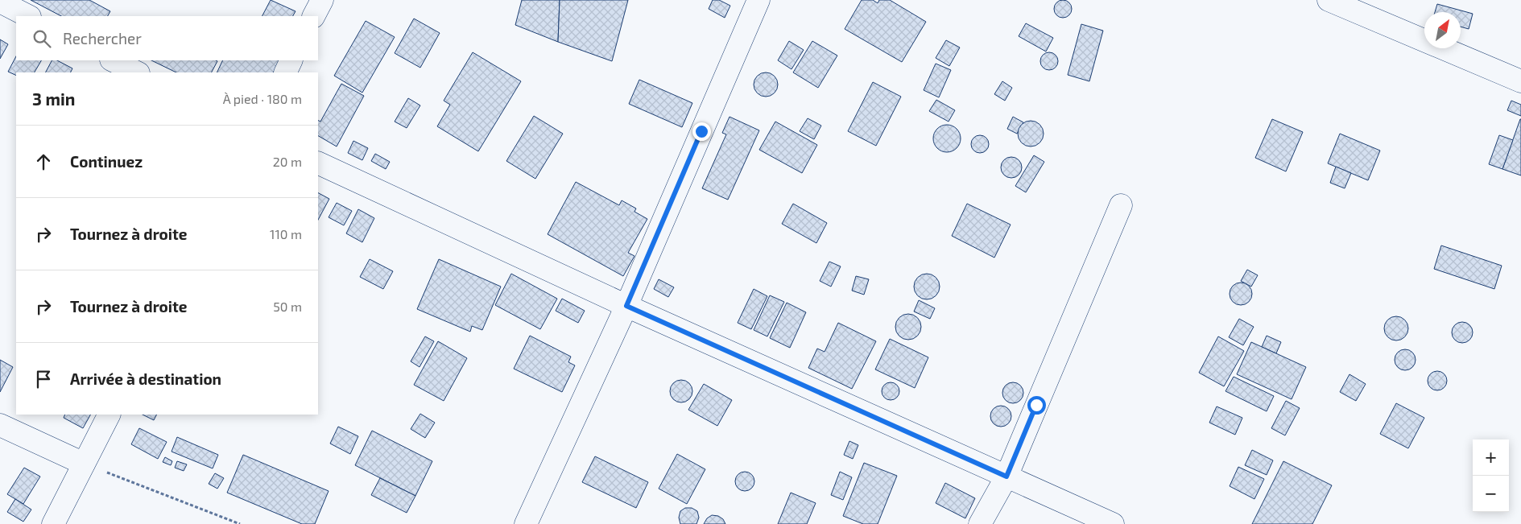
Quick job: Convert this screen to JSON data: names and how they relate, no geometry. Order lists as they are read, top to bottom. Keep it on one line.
{"north":"top right","page":{"search":"Rechercher","heading":["3 min","À pied · 180 m"],"list":[["Continuez","20 m"],["Tournez à droite","110 m"],["Tournez à droite","50 m"],"Arrivée à destination"],"map_buttons":["+","−"]}}
